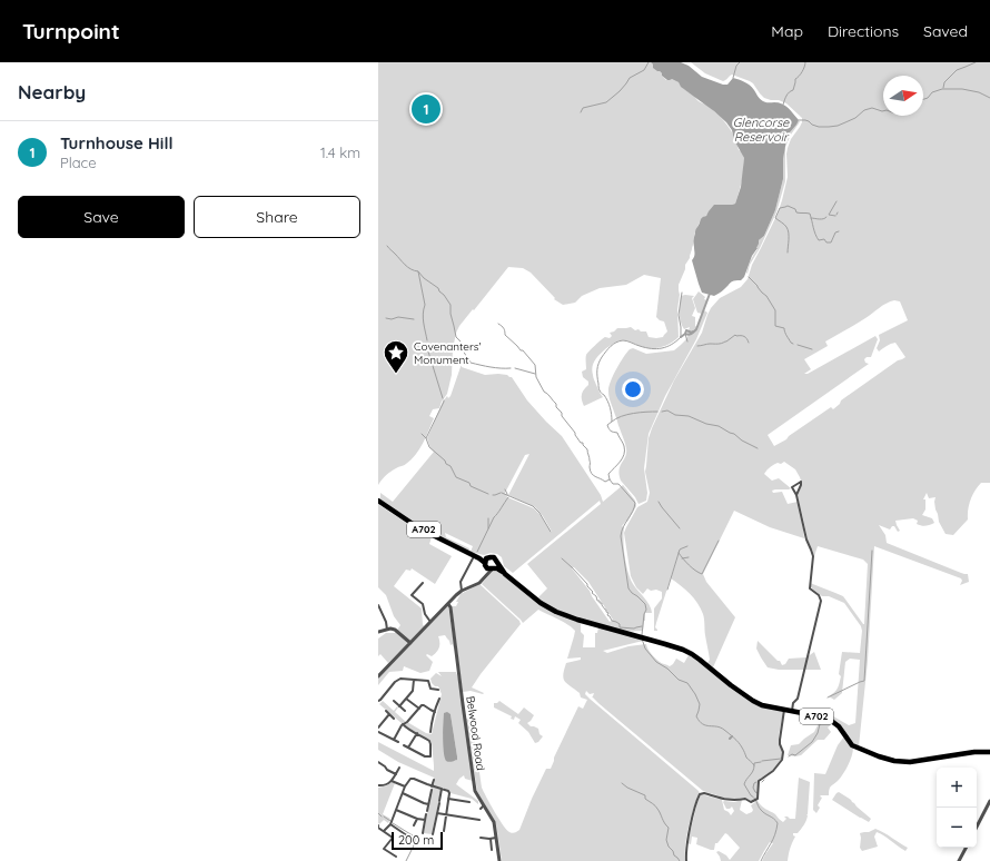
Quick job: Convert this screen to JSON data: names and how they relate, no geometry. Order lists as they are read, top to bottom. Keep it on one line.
{"streets":{"highway":["A702"],"street":["Belwood Road"]},"water":["Glencorse Reservoir"],"places":{"place":["Covenanters' Monument"]},"scale_bar":"200 m","north":"right","page":{"header":"Turnpoint","nav":["Map","Directions","Saved"],"heading":"Nearby","pins":"1","list":[{"mark":"1","name":"Turnhouse Hill","note":"Place","value":"1.4 km"}],"buttons":["Save","Share"],"map_buttons":["+","−"],"scale":"200 m"}}
